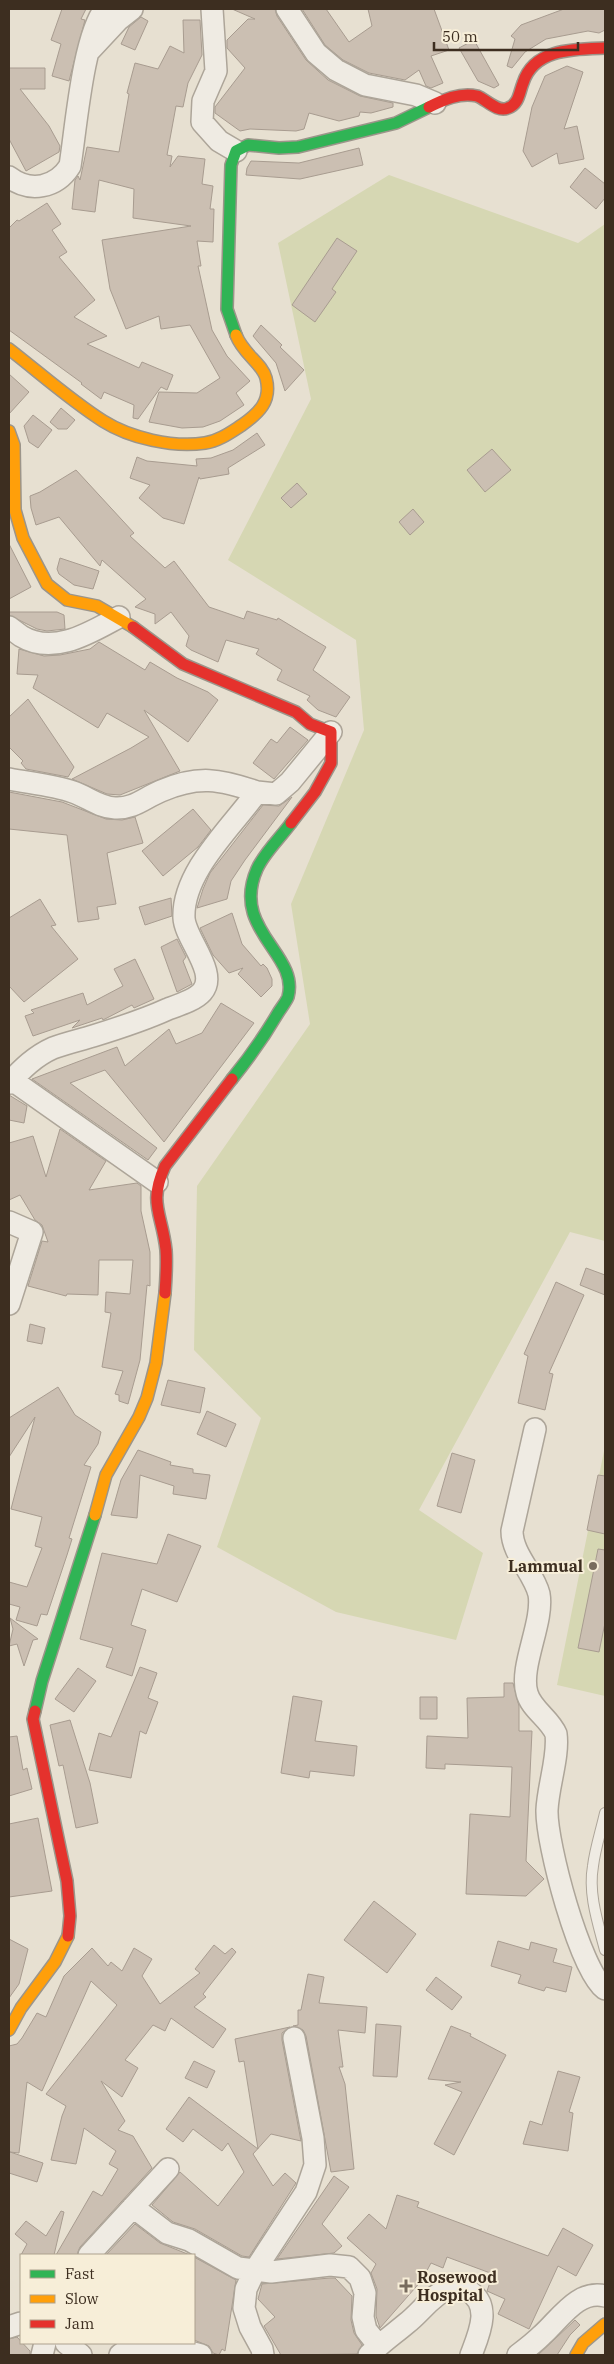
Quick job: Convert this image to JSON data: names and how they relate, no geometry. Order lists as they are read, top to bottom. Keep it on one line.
{"places":{"other":["Lammual"],"health":["Rosewood Hospital"]},"legend":["Fast","Slow","Jam"],"scale_bar":"50 m"}
